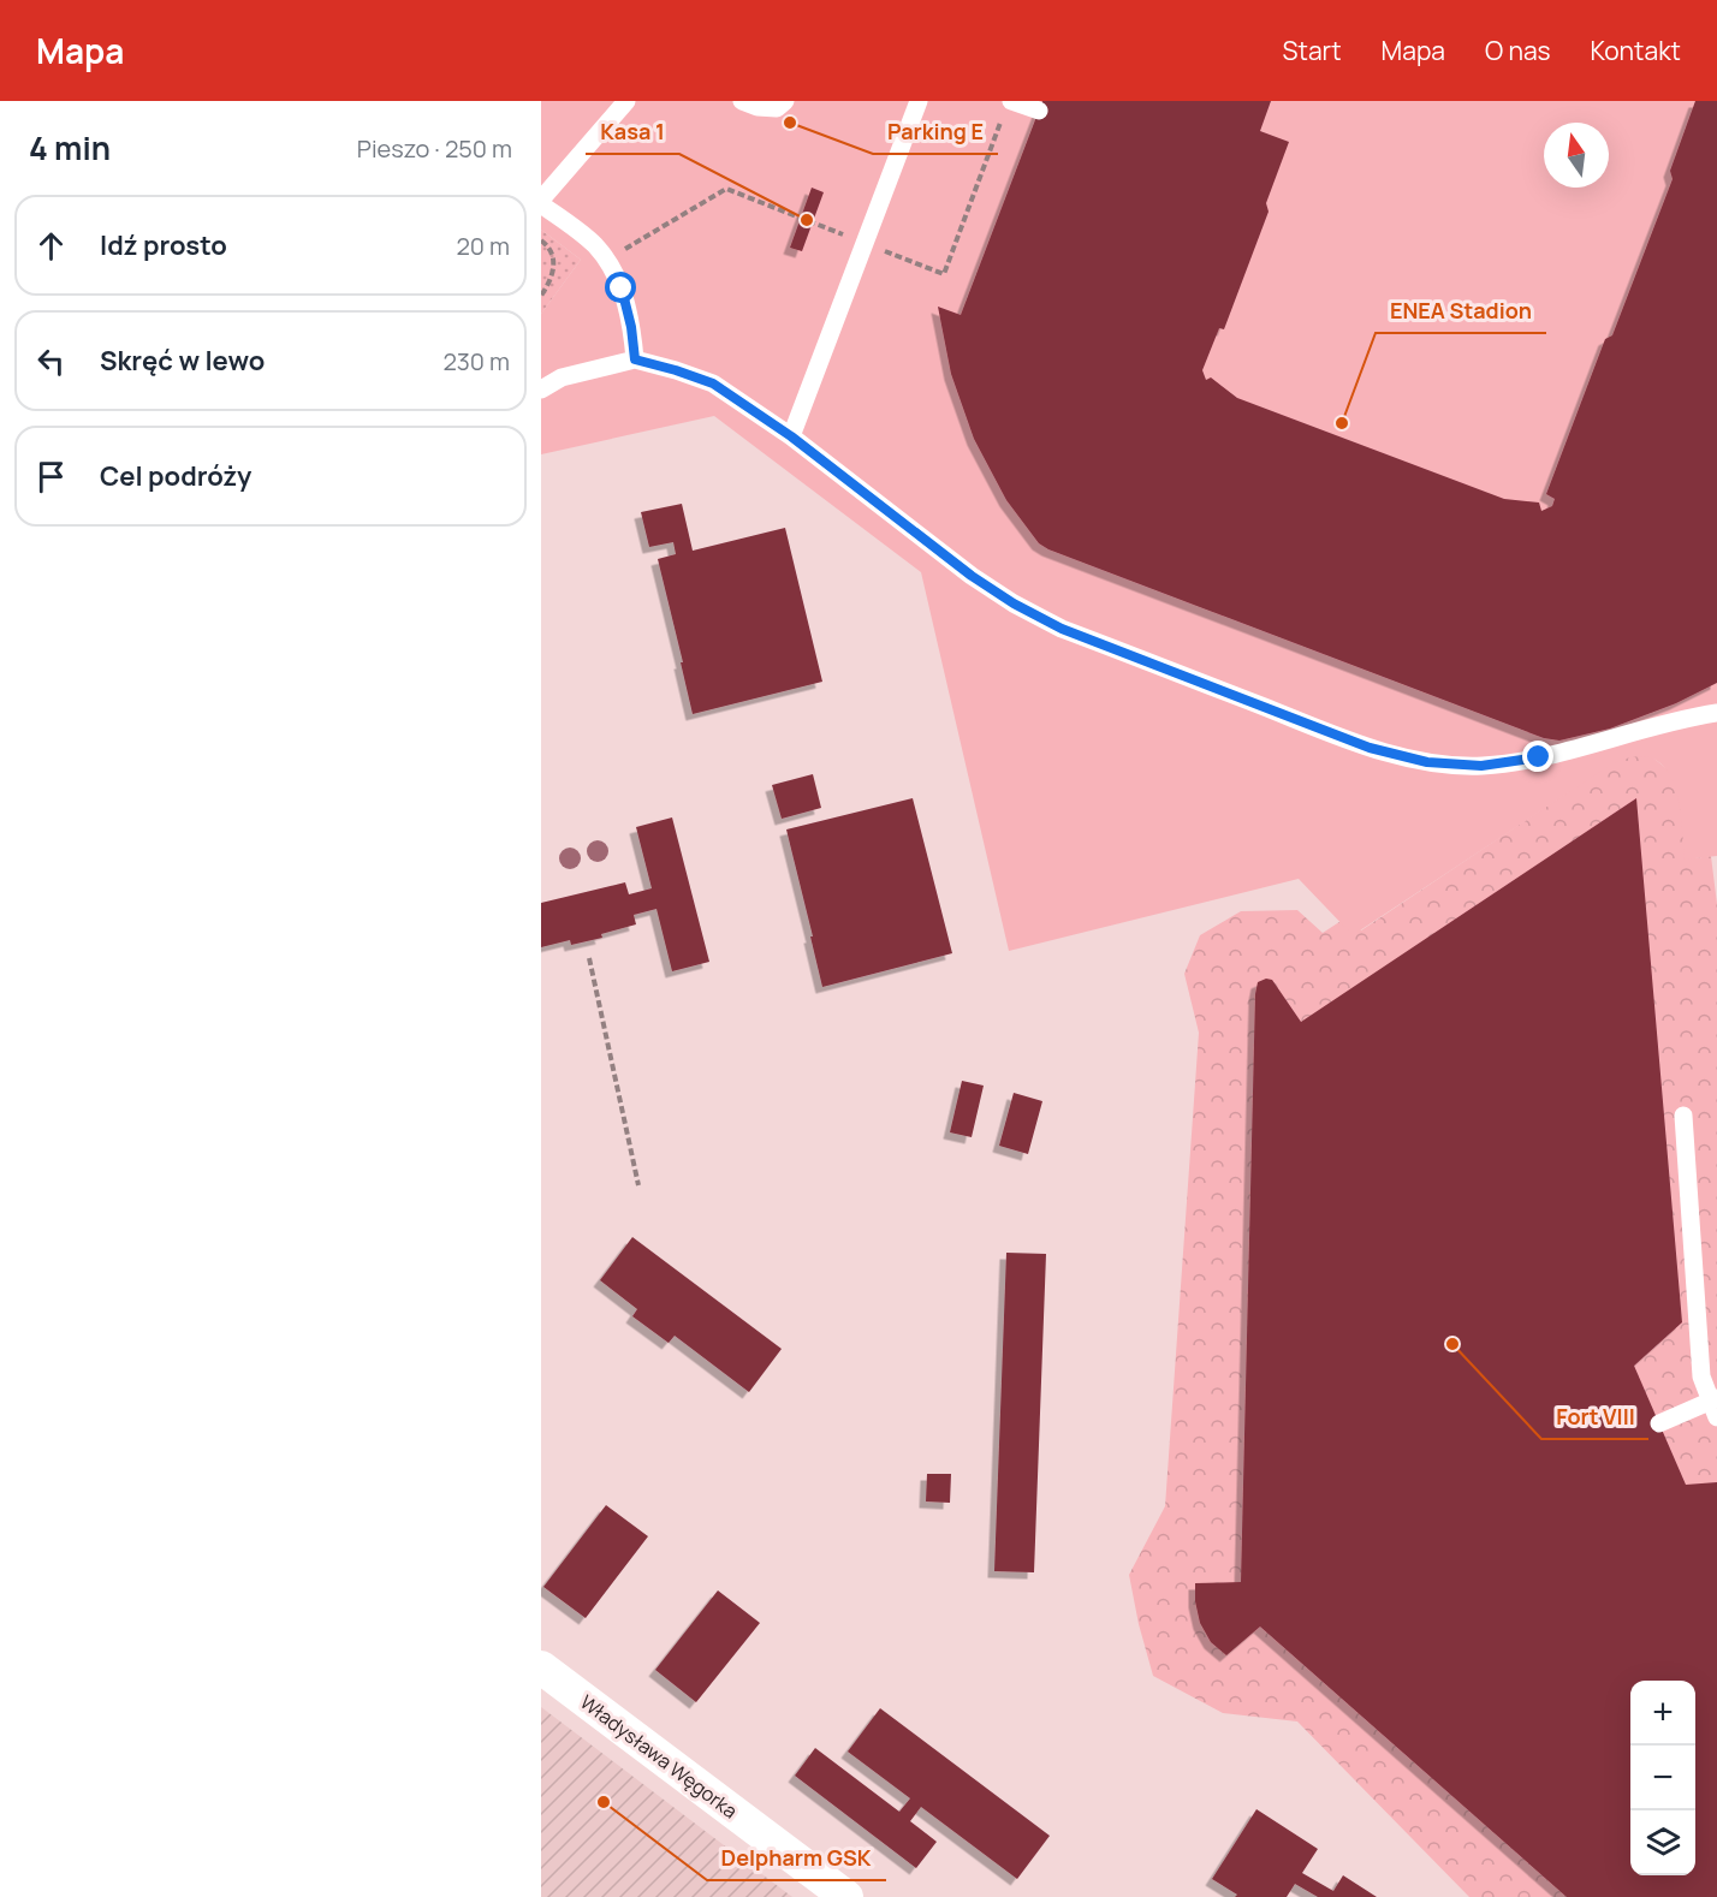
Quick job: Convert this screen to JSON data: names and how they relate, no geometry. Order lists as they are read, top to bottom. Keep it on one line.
{"streets":{"street":["Władysława Węgorka"]},"places":["Parking E","Kasa 1","ENEA Stadion","Fort VIII","Delpharm GSK"],"north":"top","page":{"header":"Mapa","nav":["Start","Mapa","O nas","Kontakt"],"heading":["4 min","Pieszo · 250 m"],"list":[["Idź prosto","20 m"],["Skręć w lewo","230 m"],"Cel podróży"],"map_buttons":["+","−"]}}
